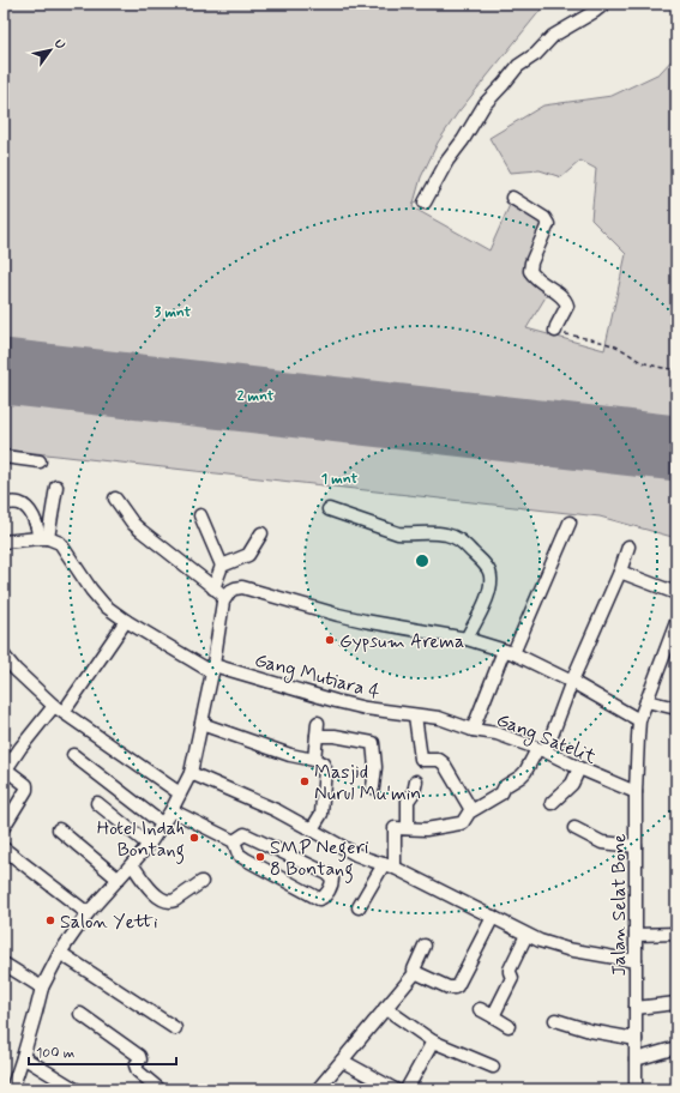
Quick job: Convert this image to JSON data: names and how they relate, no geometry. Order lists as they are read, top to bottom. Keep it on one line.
{"streets":{"street":["Gang Mutiara 4","Gang Satelit","Jalan Selat Bone"]},"crossings":[["Gang Mutiara 4","Gang Satelit"],["Gang Satelit","Jalan Selat Bone"]],"places":["Gypsum Arema","Masjid Nurul Mu'min","Hotel Indah Bontang","SMP Negeri 8 Bontang","Salon Yetti"],"scale_bar":"100 m","north":"top right","rings":["3 mnt","2 mnt","1 mnt"]}
